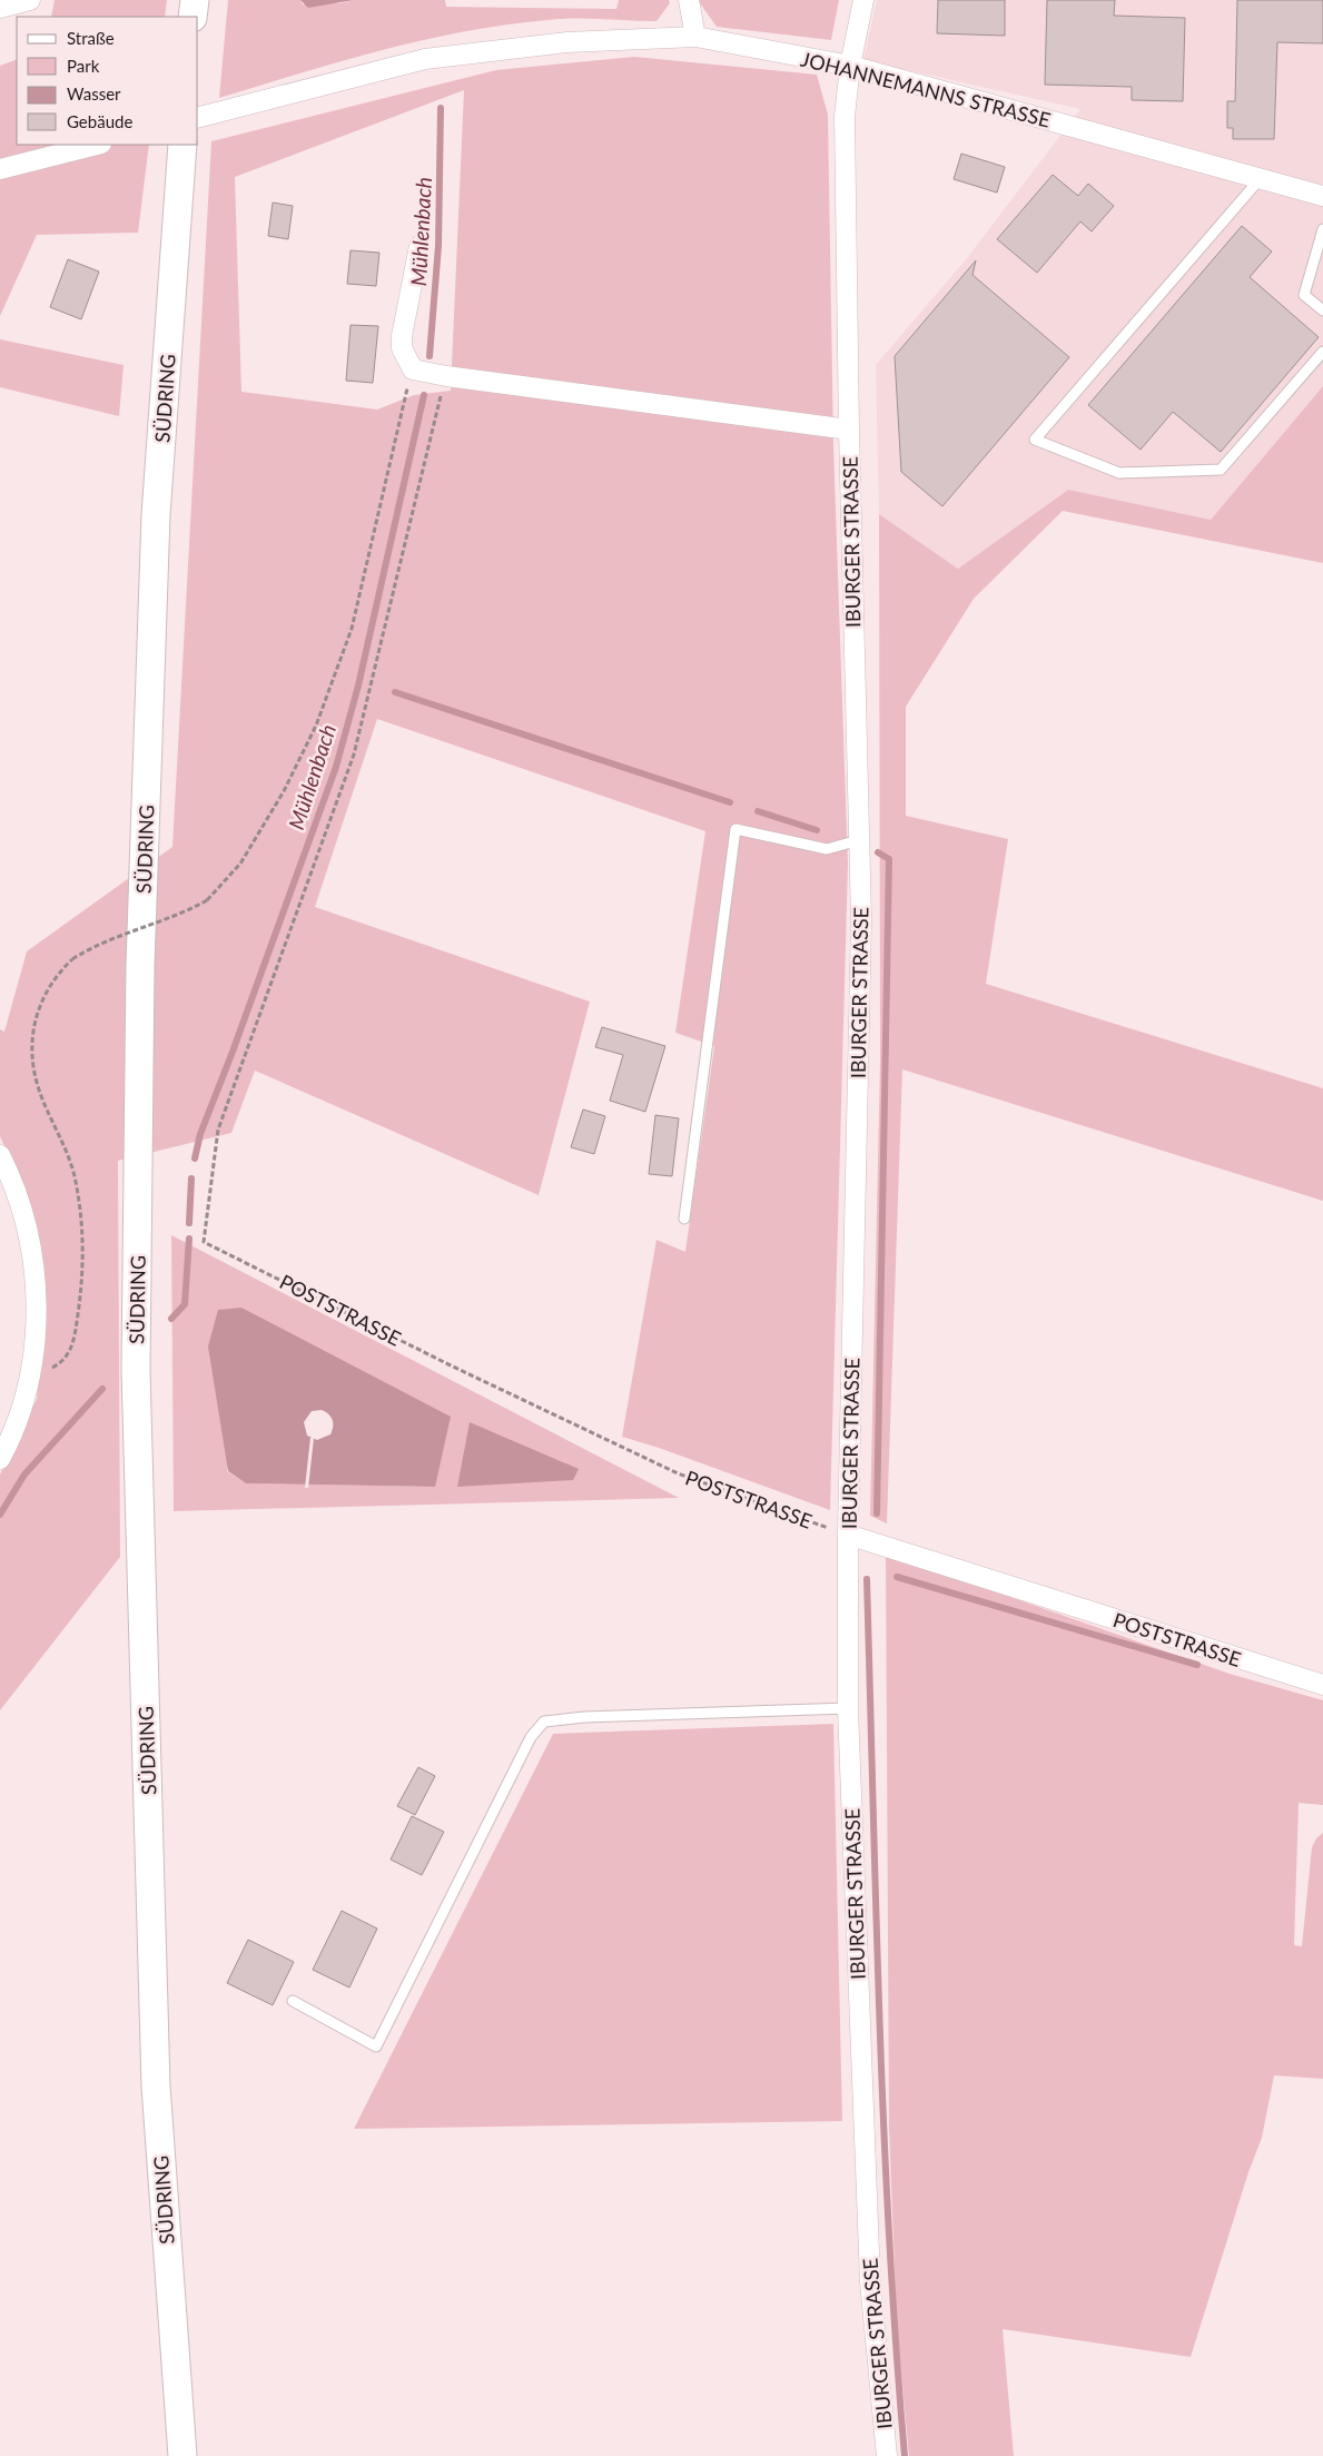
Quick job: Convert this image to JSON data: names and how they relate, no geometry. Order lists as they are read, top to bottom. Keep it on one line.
{"streets":{"main road":["SÜDRING"],"street":["JOHANNEMANNS STRASSE","IBURGER STRASSE","POSTSTRASSE"]},"crossings":[["JOHANNEMANNS STRASSE","IBURGER STRASSE"],["IBURGER STRASSE","POSTSTRASSE"]],"water":["Mühlenbach"],"legend":["Straße","Park","Wasser","Gebäude"]}
